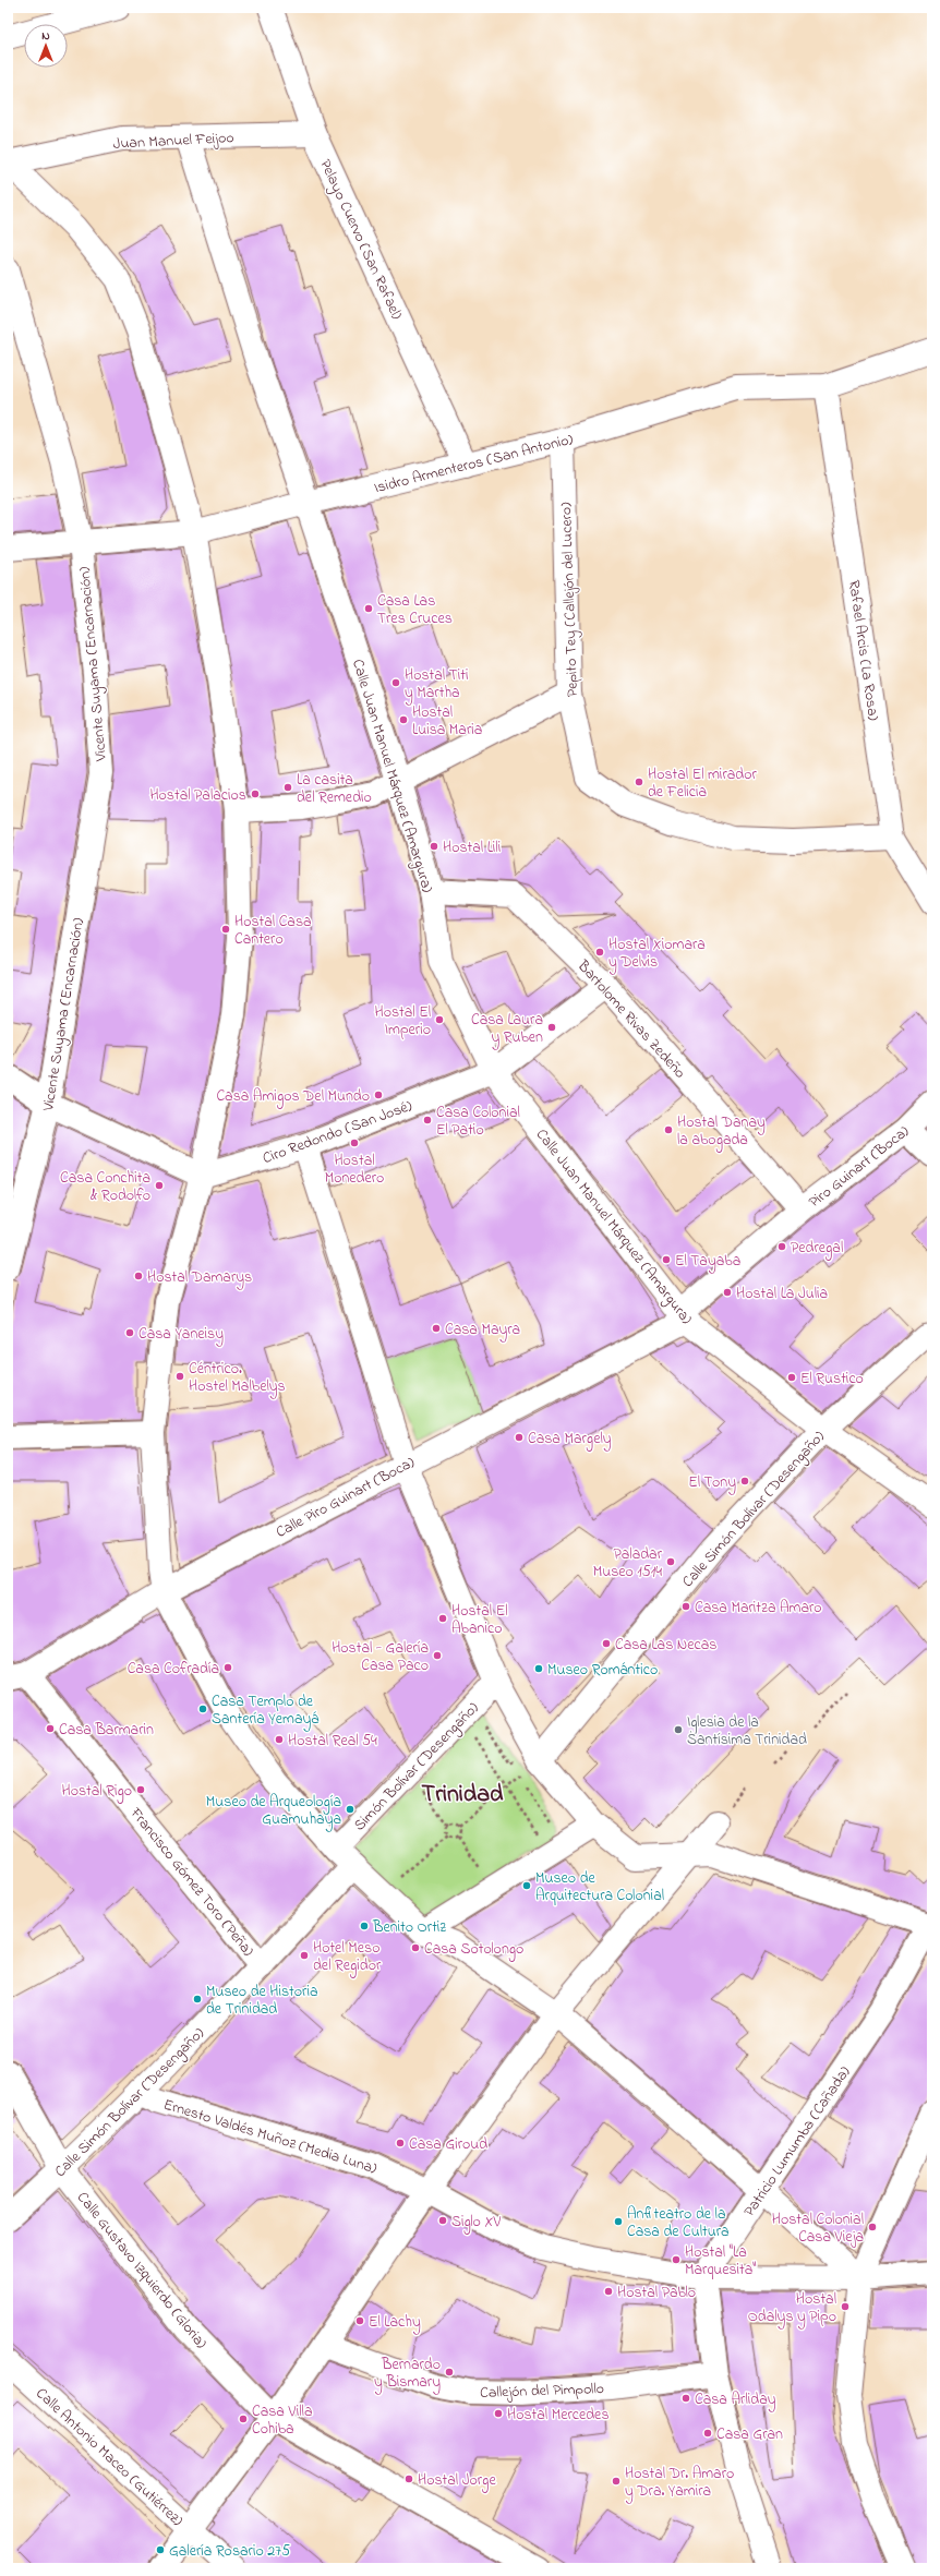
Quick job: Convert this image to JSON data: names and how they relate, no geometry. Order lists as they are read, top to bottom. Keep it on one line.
{"streets":{"street":["Juan Manuel Feijoo","Pelayo Cuervo (San Rafael)","Isidro Armenteros (San Antonio)","Pepito Tey (Callejón del Lucero)","Rafael Arcis (La Rosa)","Vicente Suyama (Encarnación)","Calle Juan Manuel Márquez (Amargura)","Bartolome Rivas Zedeño","Ciro Redondo (San José)","Piro Guinart (Boca)","Calle Piro Guinart (Boca)","Calle Simón Bolívar (Desengaño)","Simón Bolívar (Desengaño)","Francisco Gómez Toro (Peña)","Ernesto Valdés Muñoz (Media Luna)","Patricio Lumumba (Cañada)","Calle Gustavo Izquierdo (Gloria)","Callejón del Pimpollo","Calle Antonio Maceo (Gutiérrez)"]},"crossings":[["Juan Manuel Feijoo","Pelayo Cuervo (San Rafael)"],["Juan Manuel Feijoo","Calle Juan Manuel Márquez (Amargura)"],["Pelayo Cuervo (San Rafael)","Isidro Armenteros (San Antonio)"],["Isidro Armenteros (San Antonio)","Pepito Tey (Callejón del Lucero)"],["Isidro Armenteros (San Antonio)","Rafael Arcis (La Rosa)"],["Isidro Armenteros (San Antonio)","Vicente Suyama (Encarnación)"],["Isidro Armenteros (San Antonio)","Calle Juan Manuel Márquez (Amargura)"],["Pepito Tey (Callejón del Lucero)","Rafael Arcis (La Rosa)"],["Calle Juan Manuel Márquez (Amargura)","Bartolome Rivas Zedeño"],["Calle Juan Manuel Márquez (Amargura)","Ciro Redondo (San José)"],["Calle Juan Manuel Márquez (Amargura)","Calle Piro Guinart (Boca)"],["Calle Juan Manuel Márquez (Amargura)","Calle Simón Bolívar (Desengaño)"],["Bartolome Rivas Zedeño","Ciro Redondo (San José)"],["Bartolome Rivas Zedeño","Piro Guinart (Boca)"],["Bartolome Rivas Zedeño","Calle Piro Guinart (Boca)"],["Piro Guinart (Boca)","Calle Piro Guinart (Boca)"],["Calle Piro Guinart (Boca)","Francisco Gómez Toro (Peña)"],["Calle Simón Bolívar (Desengaño)","Francisco Gómez Toro (Peña)"],["Calle Simón Bolívar (Desengaño)","Ernesto Valdés Muñoz (Media Luna)"],["Calle Simón Bolívar (Desengaño)","Calle Gustavo Izquierdo (Gloria)"],["Ernesto Valdés Muñoz (Media Luna)","Patricio Lumumba (Cañada)"]],"districts":["Trinidad"],"places":["Casa Las Tres Cruces","Hostal Titi y Martha","Hostal Luisa Maria","Hostal El mirador de Felicia","La casita del Remedio","Hostal Palacios","Hostal Lili","Hostal Casa Cantero","Hostal Xiomara y Delvis","Hostal El Imperio","Casa Laura y Ruben","Casa Amigos Del Mundo","Casa Colonial El Patio","Hostal Danay la abogada","Hostal Monedero","Casa Conchita & Rodolfo","Pedregal","El Tayaba","Hostal Damarys","Hostal La Julia","Casa Mayra","Casa Yaneisy","Céntrico. Hostel Malbelys","El Rustico","Casa Margely","El Tony","Paladar Museo 1514","Casa Maritza Amaro","Hostal El Abanico","Casa Las Necas","Hostal - Galería Casa Paco","Casa Cofradía","Museo Romántico","Casa Templo de Santería Yemayá","Casa Barmarin","Iglesia de la Santísima Trinidad","Hostal Real 54","Hostal Rigo","Museo de Arqueología Guamuhaya","Museo de Arquitectura Colonial","Benito Ortiz","Casa Sotolongo","Hotel Meso del Regidor","Museo de Historia de Trinidad","Casa Giroud","Siglo XV","Anfiteatro de la Casa de Cultura","Hostal Colonial Casa Vieja","Hostal \"La Marquesita\"","Hostal Pablo","Hostal Odalys y Pipo","El Lachy","Bernardo y Bismary","Casa Arliday","Hostal Mercedes","Casa Villa Cohiba","Casa Gran","Hostal Jorge","Hostal Dr. Amaro y Dra. Yamira","Galería Rosario 275"],"north":"top"}
